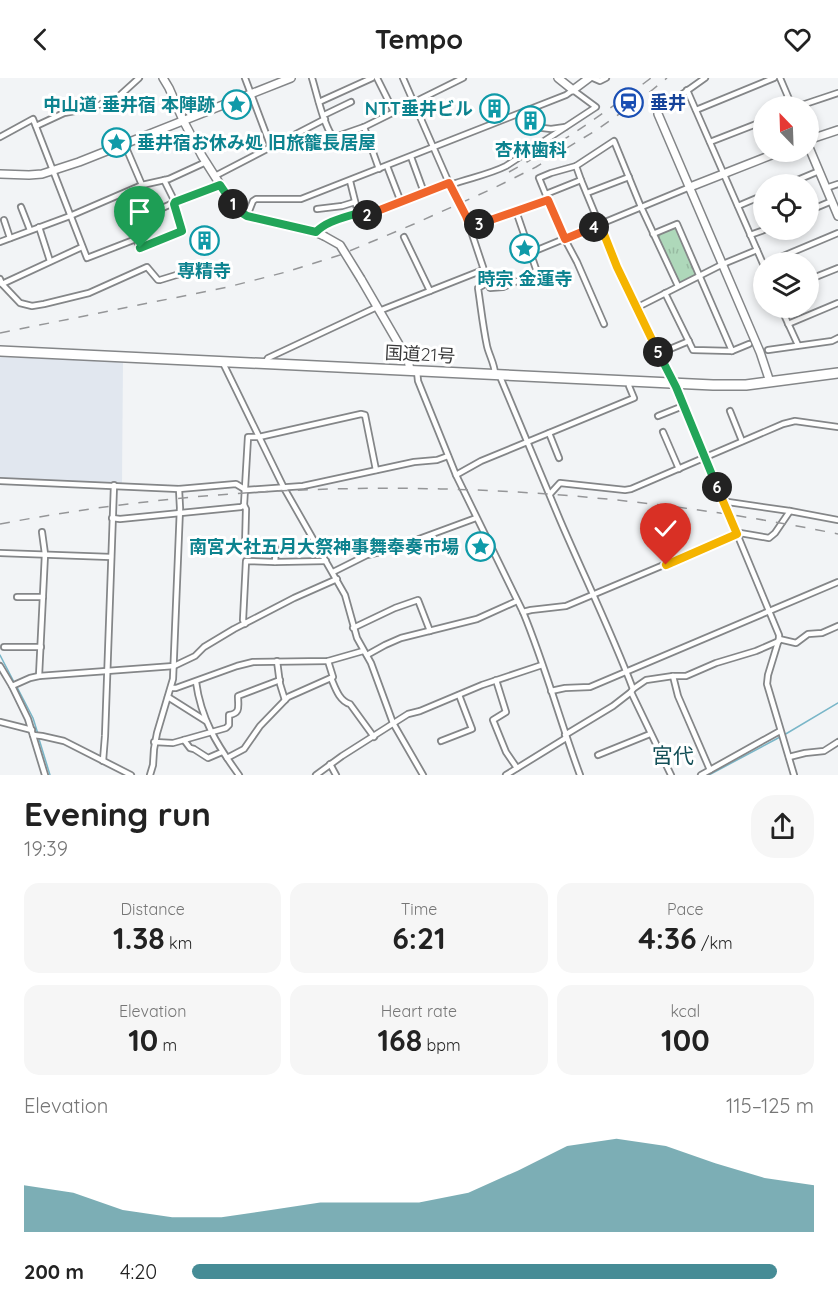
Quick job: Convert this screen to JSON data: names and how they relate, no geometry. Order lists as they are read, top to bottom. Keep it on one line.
{"streets":{"highway":["国道21号"]},"districts":["宮代"],"places":{"station":["垂井"],"place":["中山道 垂井宿 本陣跡","垂井宿お休み処 旧旅籠長居屋","時宗 金蓮寺","南宮大社五月大祭神事舞奉奏市場"],"building":["NTT垂井ビル","杏林歯科","専精寺"]},"north":"top left","page":{"header":"Tempo","pins":["1","2","3","4","5","6"],"heading":["Evening run","19:39"],"stats":[["Distance","1.38 km"],["Time","6:21"],["Pace","4:36 /km"],["Elevation","10 m"],["Heart rate","168 bpm"],["kcal","100"]],"chart":["Elevation","115–125 m"],"list":[{"name":"200 m","note":"4:20"}]}}
